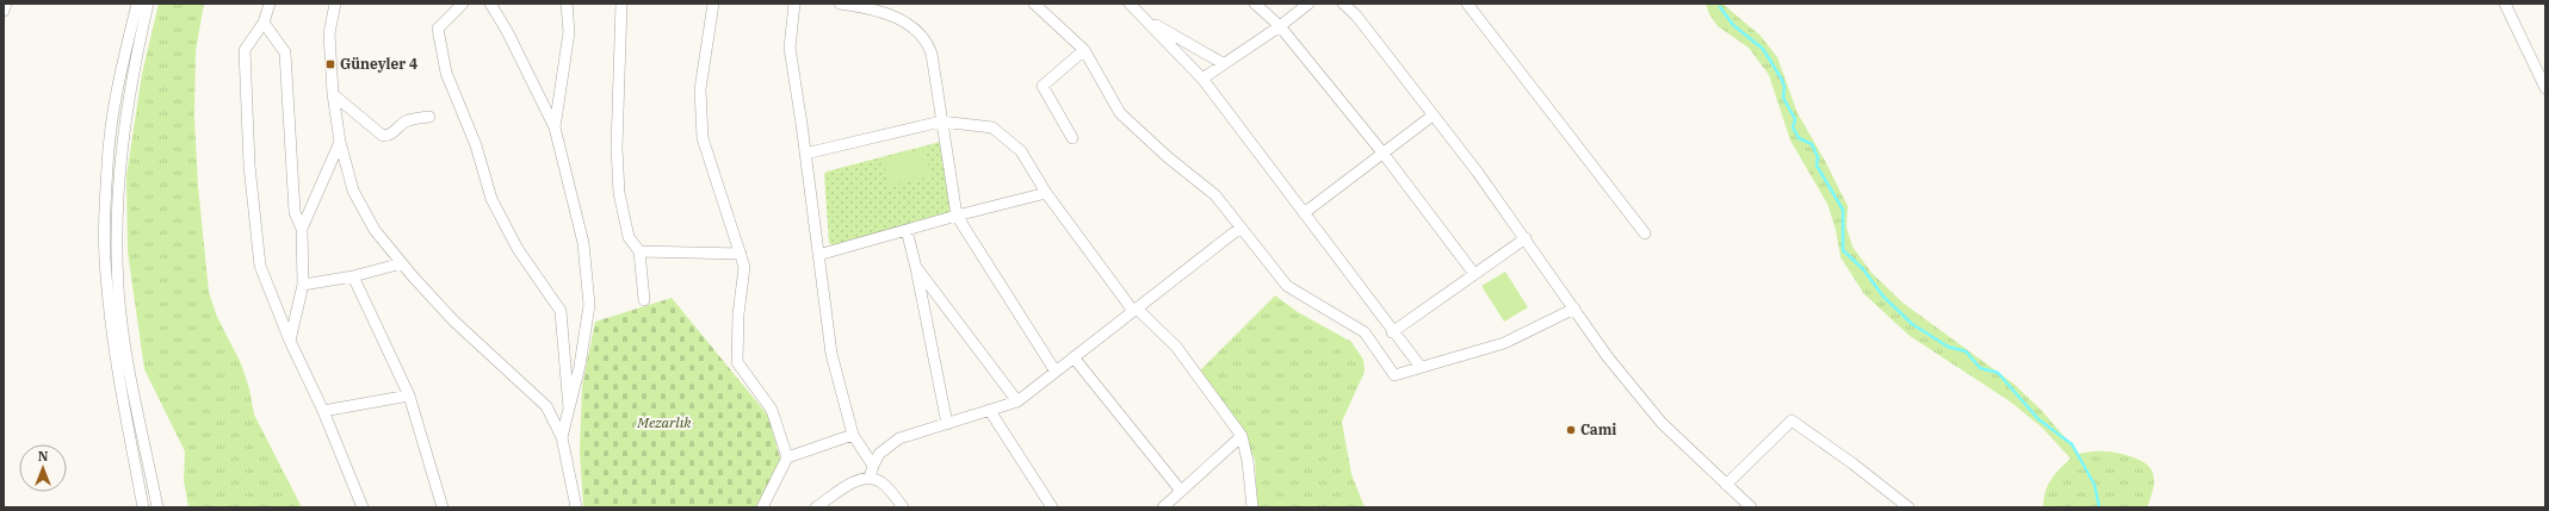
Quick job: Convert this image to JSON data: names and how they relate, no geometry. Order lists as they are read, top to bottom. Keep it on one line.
{"parks":["Mezarlık"],"places":{"transit":["Güneyler 4"],"other":["Cami"]},"north":"top"}
